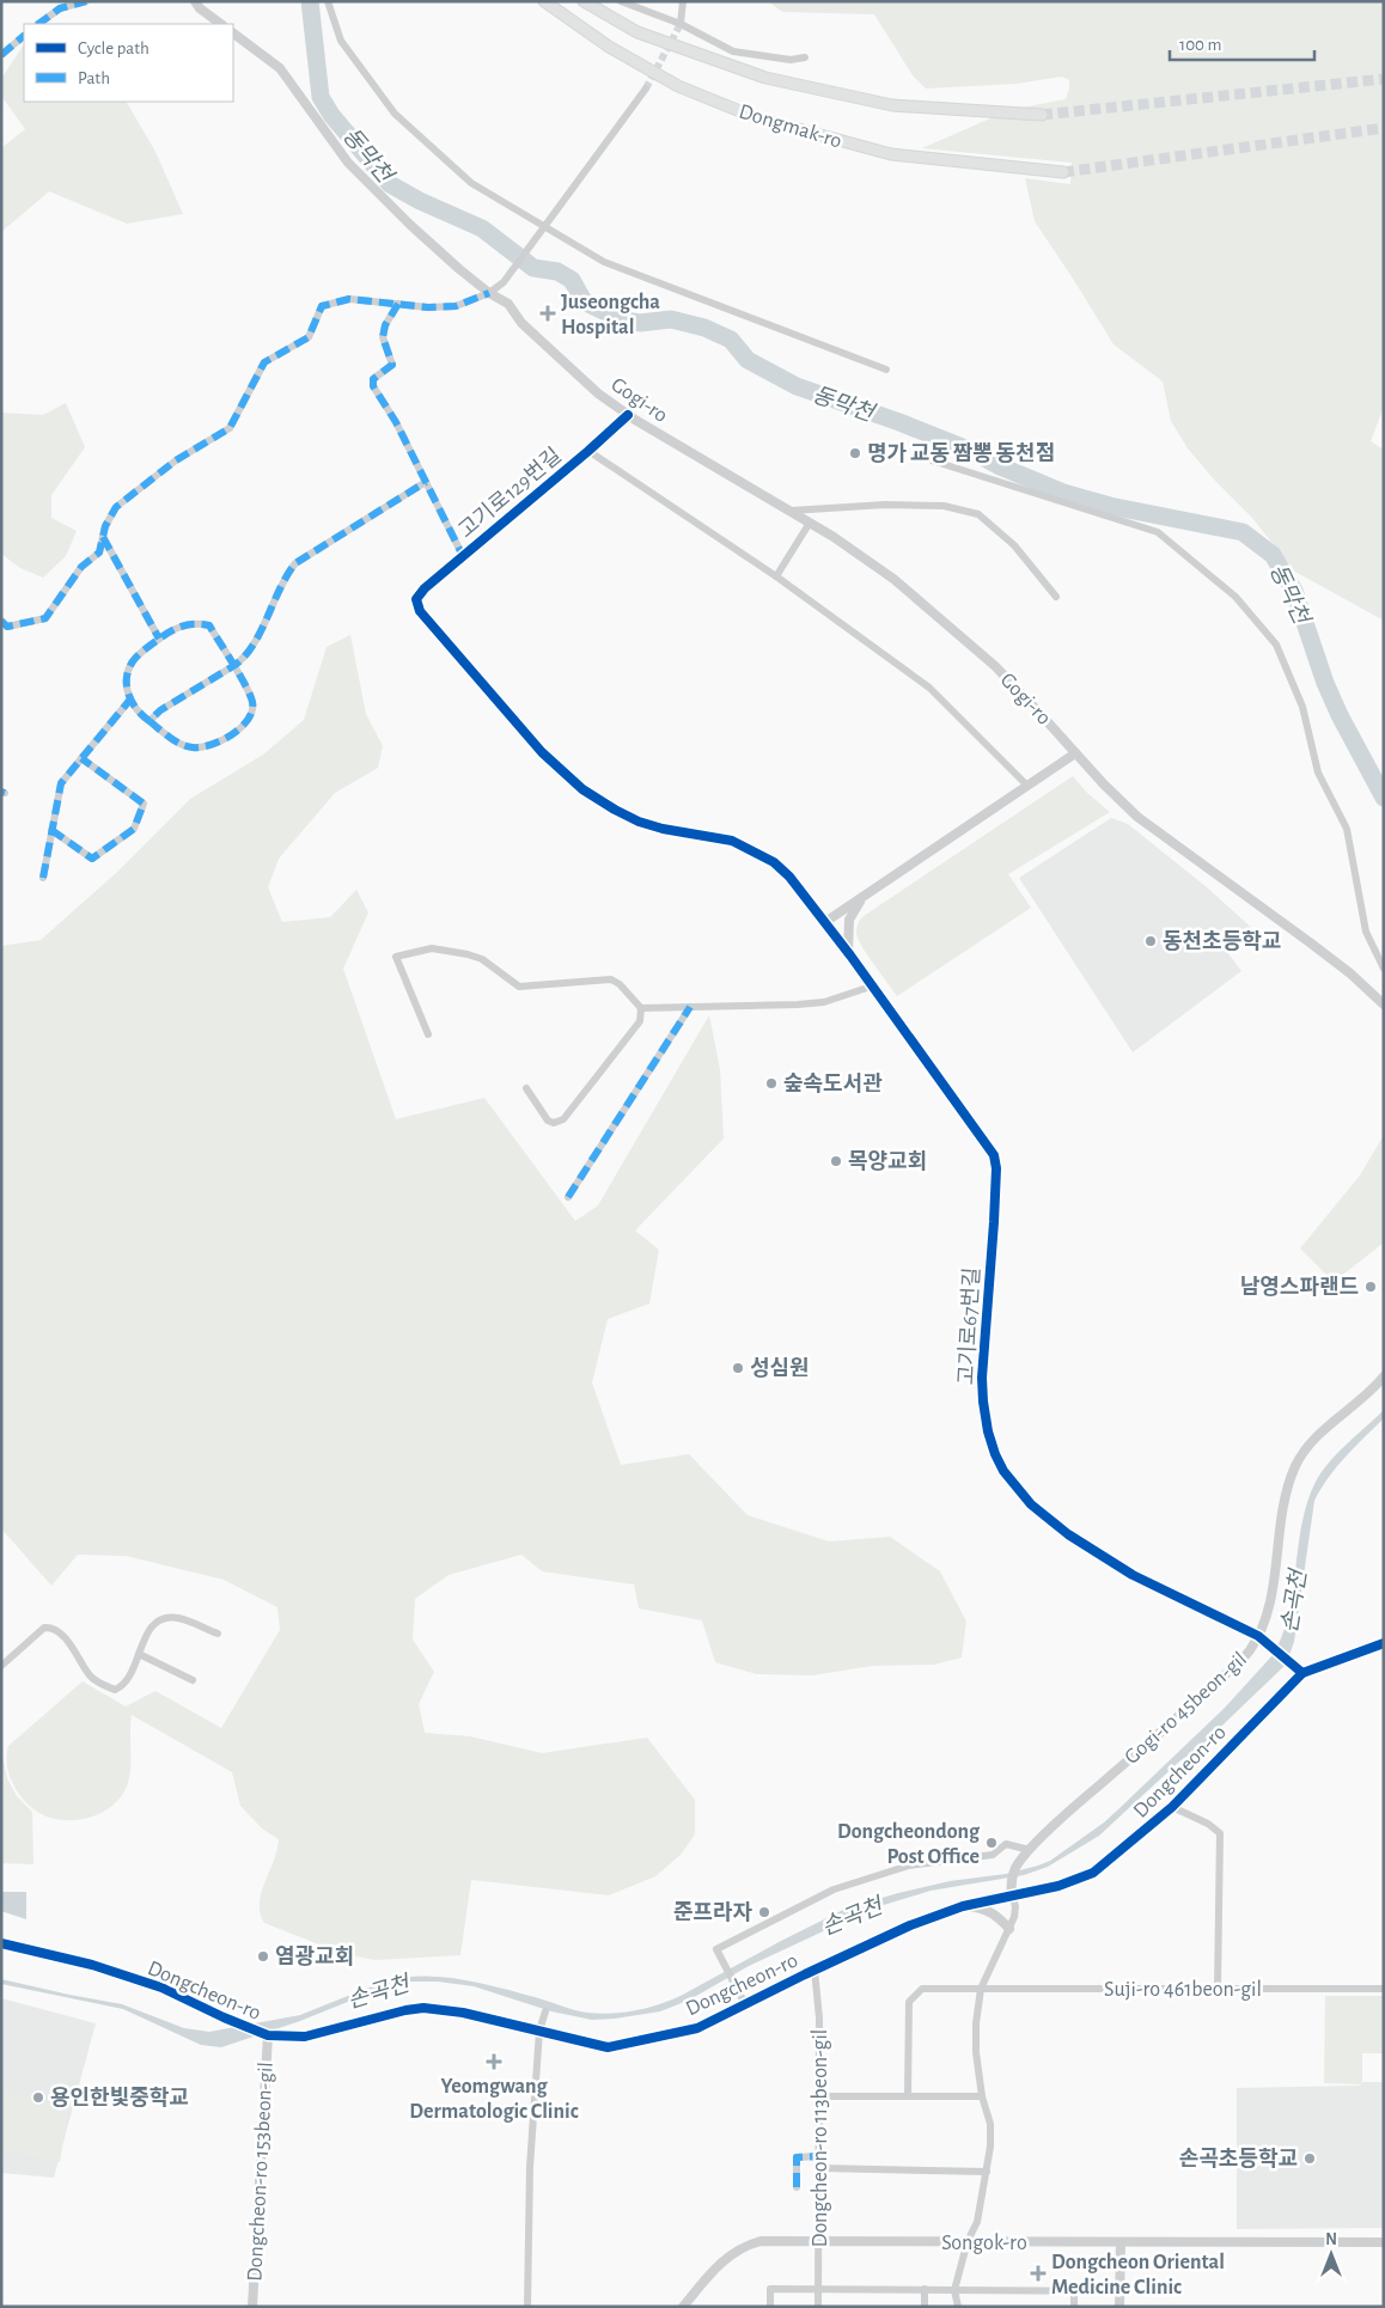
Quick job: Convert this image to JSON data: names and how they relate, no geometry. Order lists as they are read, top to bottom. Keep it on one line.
{"streets":{"main road":["Dongmak-ro"],"street":["Gogi-ro","고기로129번길","고기로67번길","Gogi-ro 45beon-gil","Dongcheon-ro","Suji-ro 461beon-gil","Dongcheon-ro 113beon-gil","Dongcheon-ro 153beon-gil","Songok-ro"]},"crossings":[["Gogi-ro","고기로129번길"],["고기로129번길","고기로67번길"],["고기로67번길","Gogi-ro 45beon-gil"],["고기로67번길","Dongcheon-ro"],["Gogi-ro 45beon-gil","Dongcheon-ro"],["Dongcheon-ro","Dongcheon-ro 113beon-gil"],["Dongcheon-ro","Dongcheon-ro 153beon-gil"],["Dongcheon-ro 113beon-gil","Songok-ro"]],"water":["동막천","손곡천"],"places":{"health":["Juseongcha Hospital","Yeomgwang Dermatologic Clinic","Dongcheon Oriental Medicine Clinic"],"other":["명가 교동 짬뽕 동천점","동천초등학교","숲속도서관","목양교회","남영스파랜드","성심원","Dongcheondong Post Office","준프라자","염광교회","용인한빛중학교","손곡초등학교"]},"legend":["Cycle path","Path"],"scale_bar":"100 m","north":"top"}
